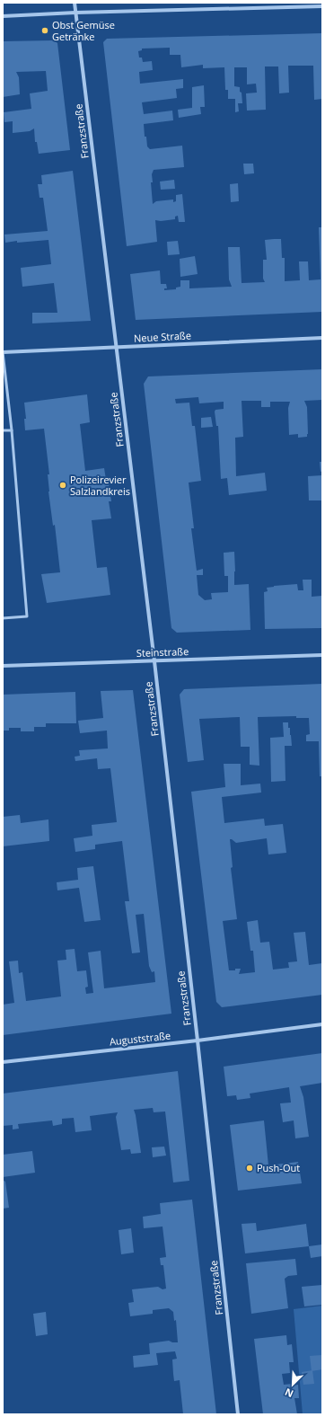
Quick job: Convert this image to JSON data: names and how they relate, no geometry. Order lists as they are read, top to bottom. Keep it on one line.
{"streets":{"street":["Franzstraße","Neue Straße","Steinstraße","Auguststraße"]},"crossings":[["Franzstraße","Neue Straße"],["Franzstraße","Steinstraße"],["Franzstraße","Auguststraße"]],"places":["Obst Gemüse Getränke","Polizeirevier Salzlandkreis","Push-Out"],"north":"bottom left"}
